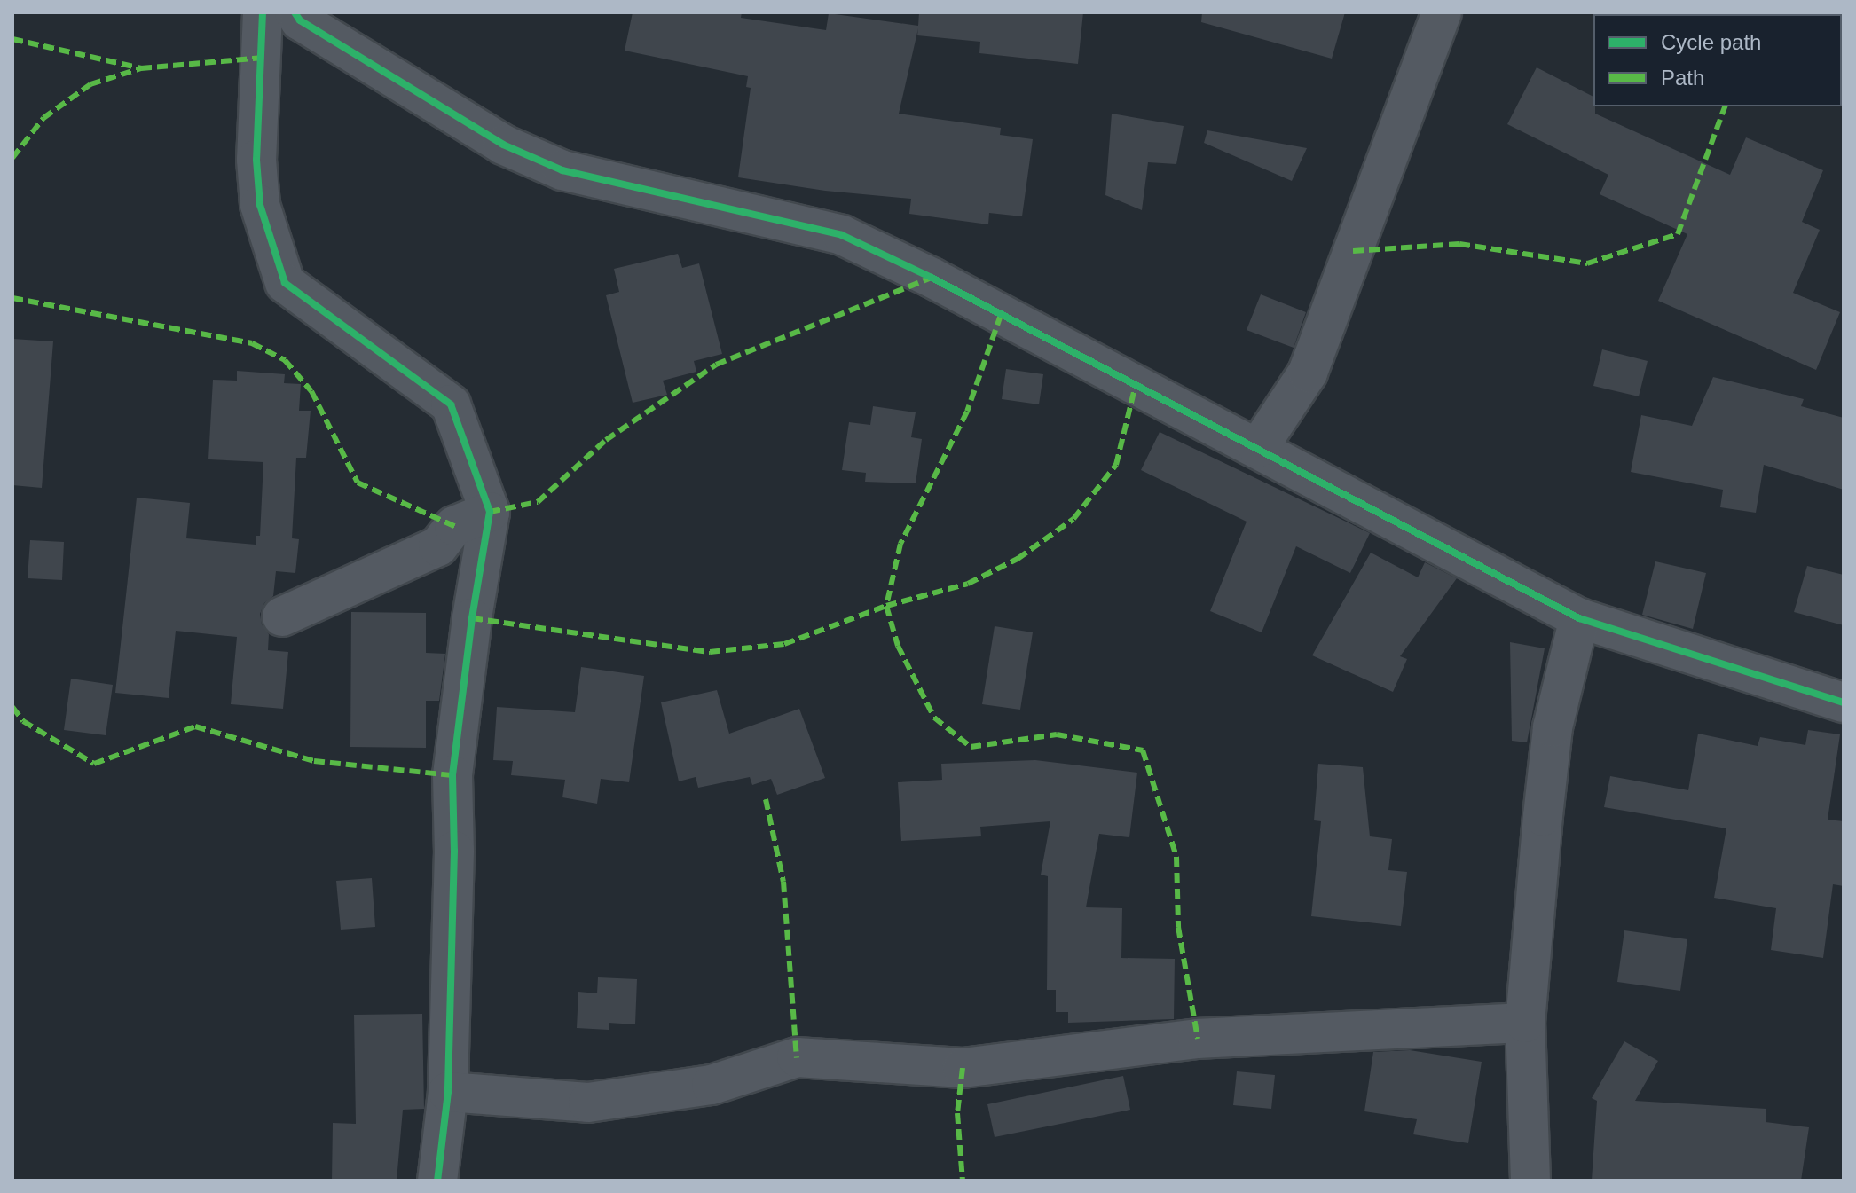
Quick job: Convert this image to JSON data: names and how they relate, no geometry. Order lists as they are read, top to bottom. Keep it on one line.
{"legend":["Cycle path","Path"]}
